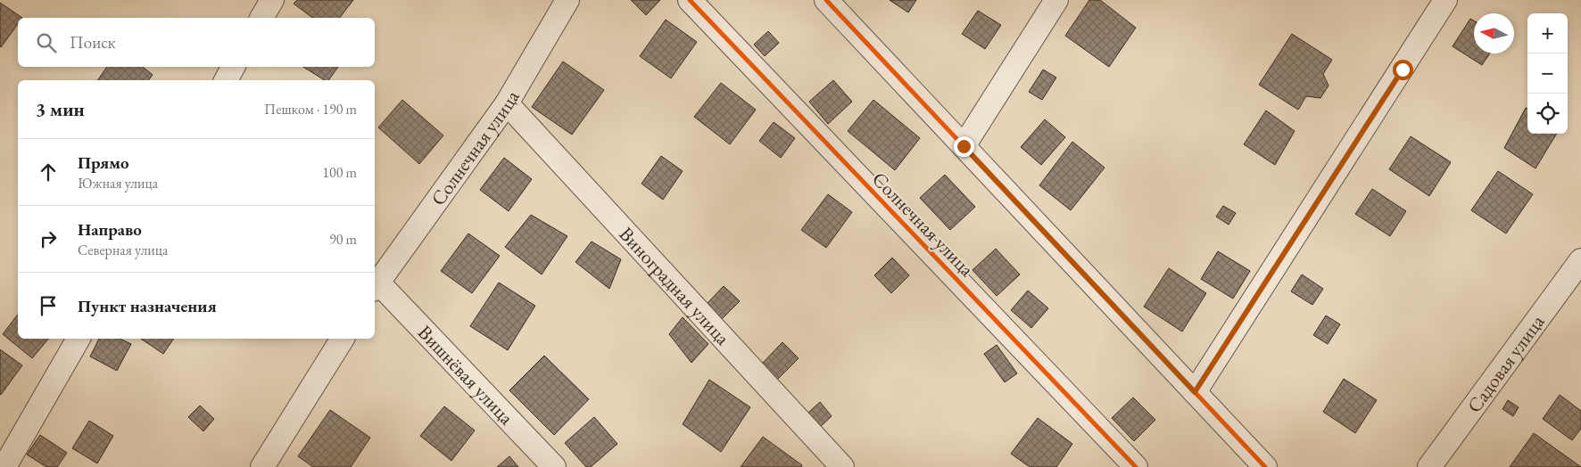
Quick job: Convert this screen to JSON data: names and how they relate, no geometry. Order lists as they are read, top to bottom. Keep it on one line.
{"streets":{"street":["Солнечная улица","Виноградная улица","Садовая улица","Вишнёвая улица"]},"crossings":[["Солнечная улица","Виноградная улица"],["Солнечная улица","Вишнёвая улица"]],"north":"left","page":{"map_buttons":["+","−"],"search":"Поиск","heading":["3 мин","Пешком · 190 m"],"list":[["Прямо","Южная улица","100 m"],["Направо","Северная улица","90 m"],"Пункт назначения"]}}
